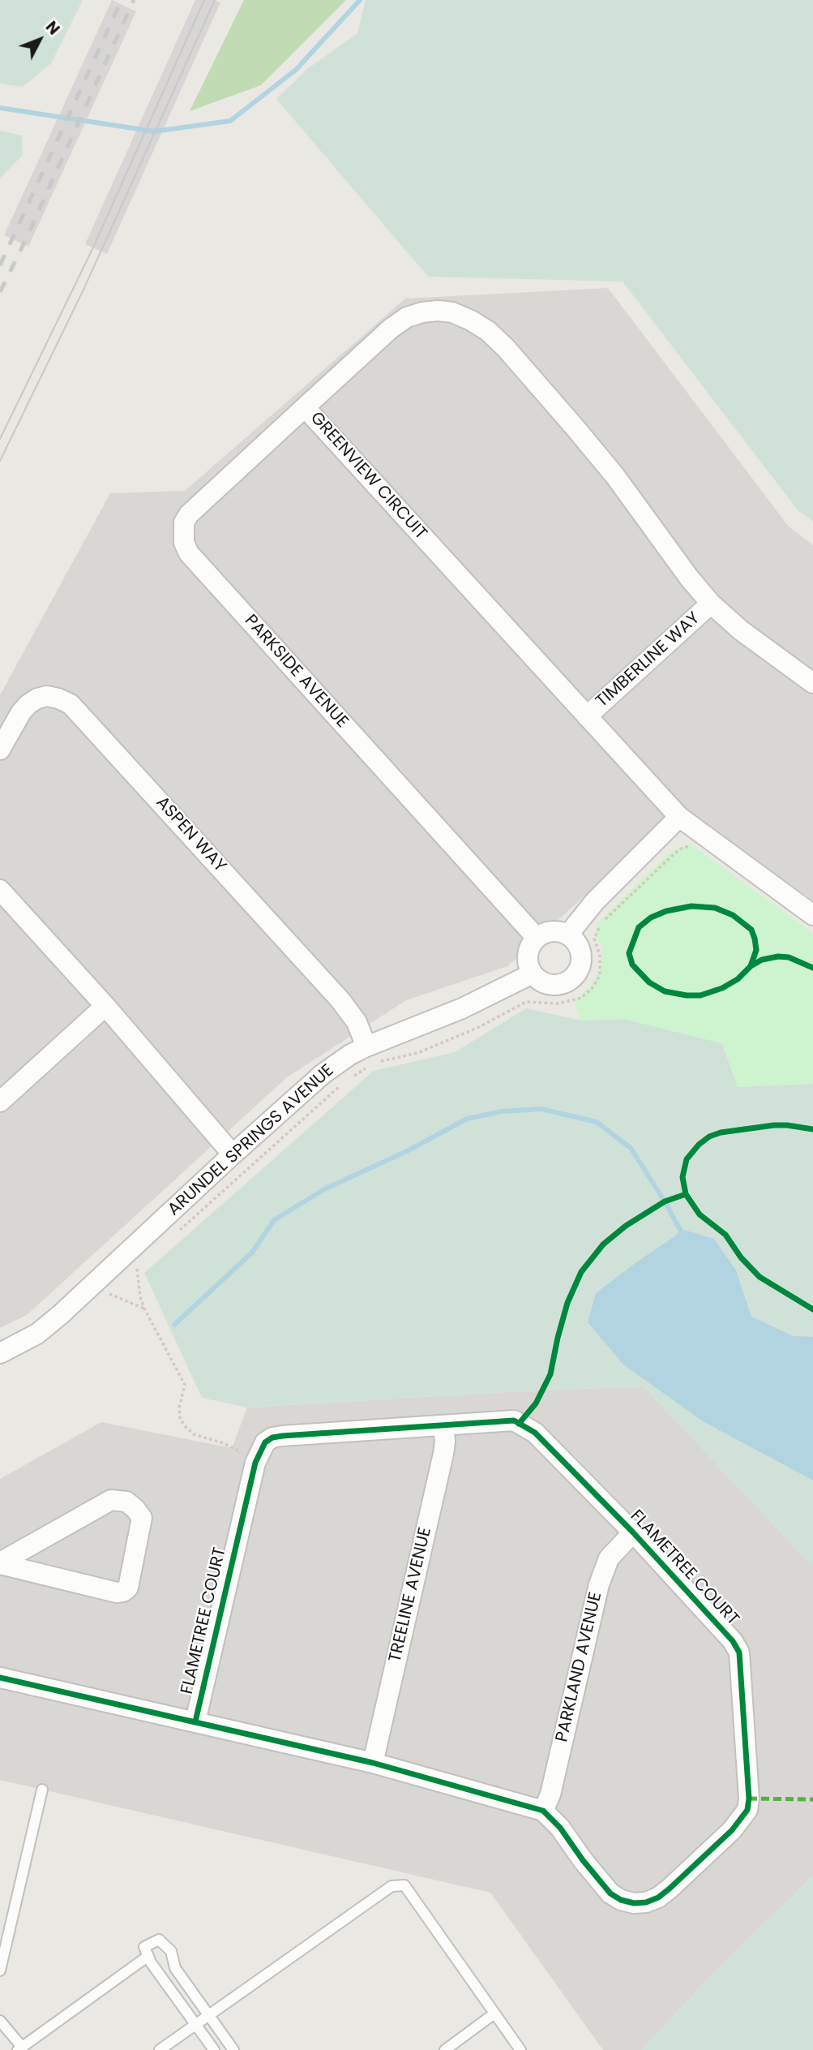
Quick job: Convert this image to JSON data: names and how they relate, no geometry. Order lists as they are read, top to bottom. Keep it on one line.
{"streets":{"street":["GREENVIEW CIRCUIT","TIMBERLINE WAY","PARKSIDE AVENUE","ASPEN WAY","ARUNDEL SPRINGS AVENUE","FLAMETREE COURT","TREELINE AVENUE","PARKLAND AVENUE"]},"crossings":[["GREENVIEW CIRCUIT","TIMBERLINE WAY"],["GREENVIEW CIRCUIT","PARKSIDE AVENUE"],["PARKSIDE AVENUE","ARUNDEL SPRINGS AVENUE"],["ASPEN WAY","ARUNDEL SPRINGS AVENUE"],["FLAMETREE COURT","TREELINE AVENUE"],["FLAMETREE COURT","PARKLAND AVENUE"]],"north":"top right"}
